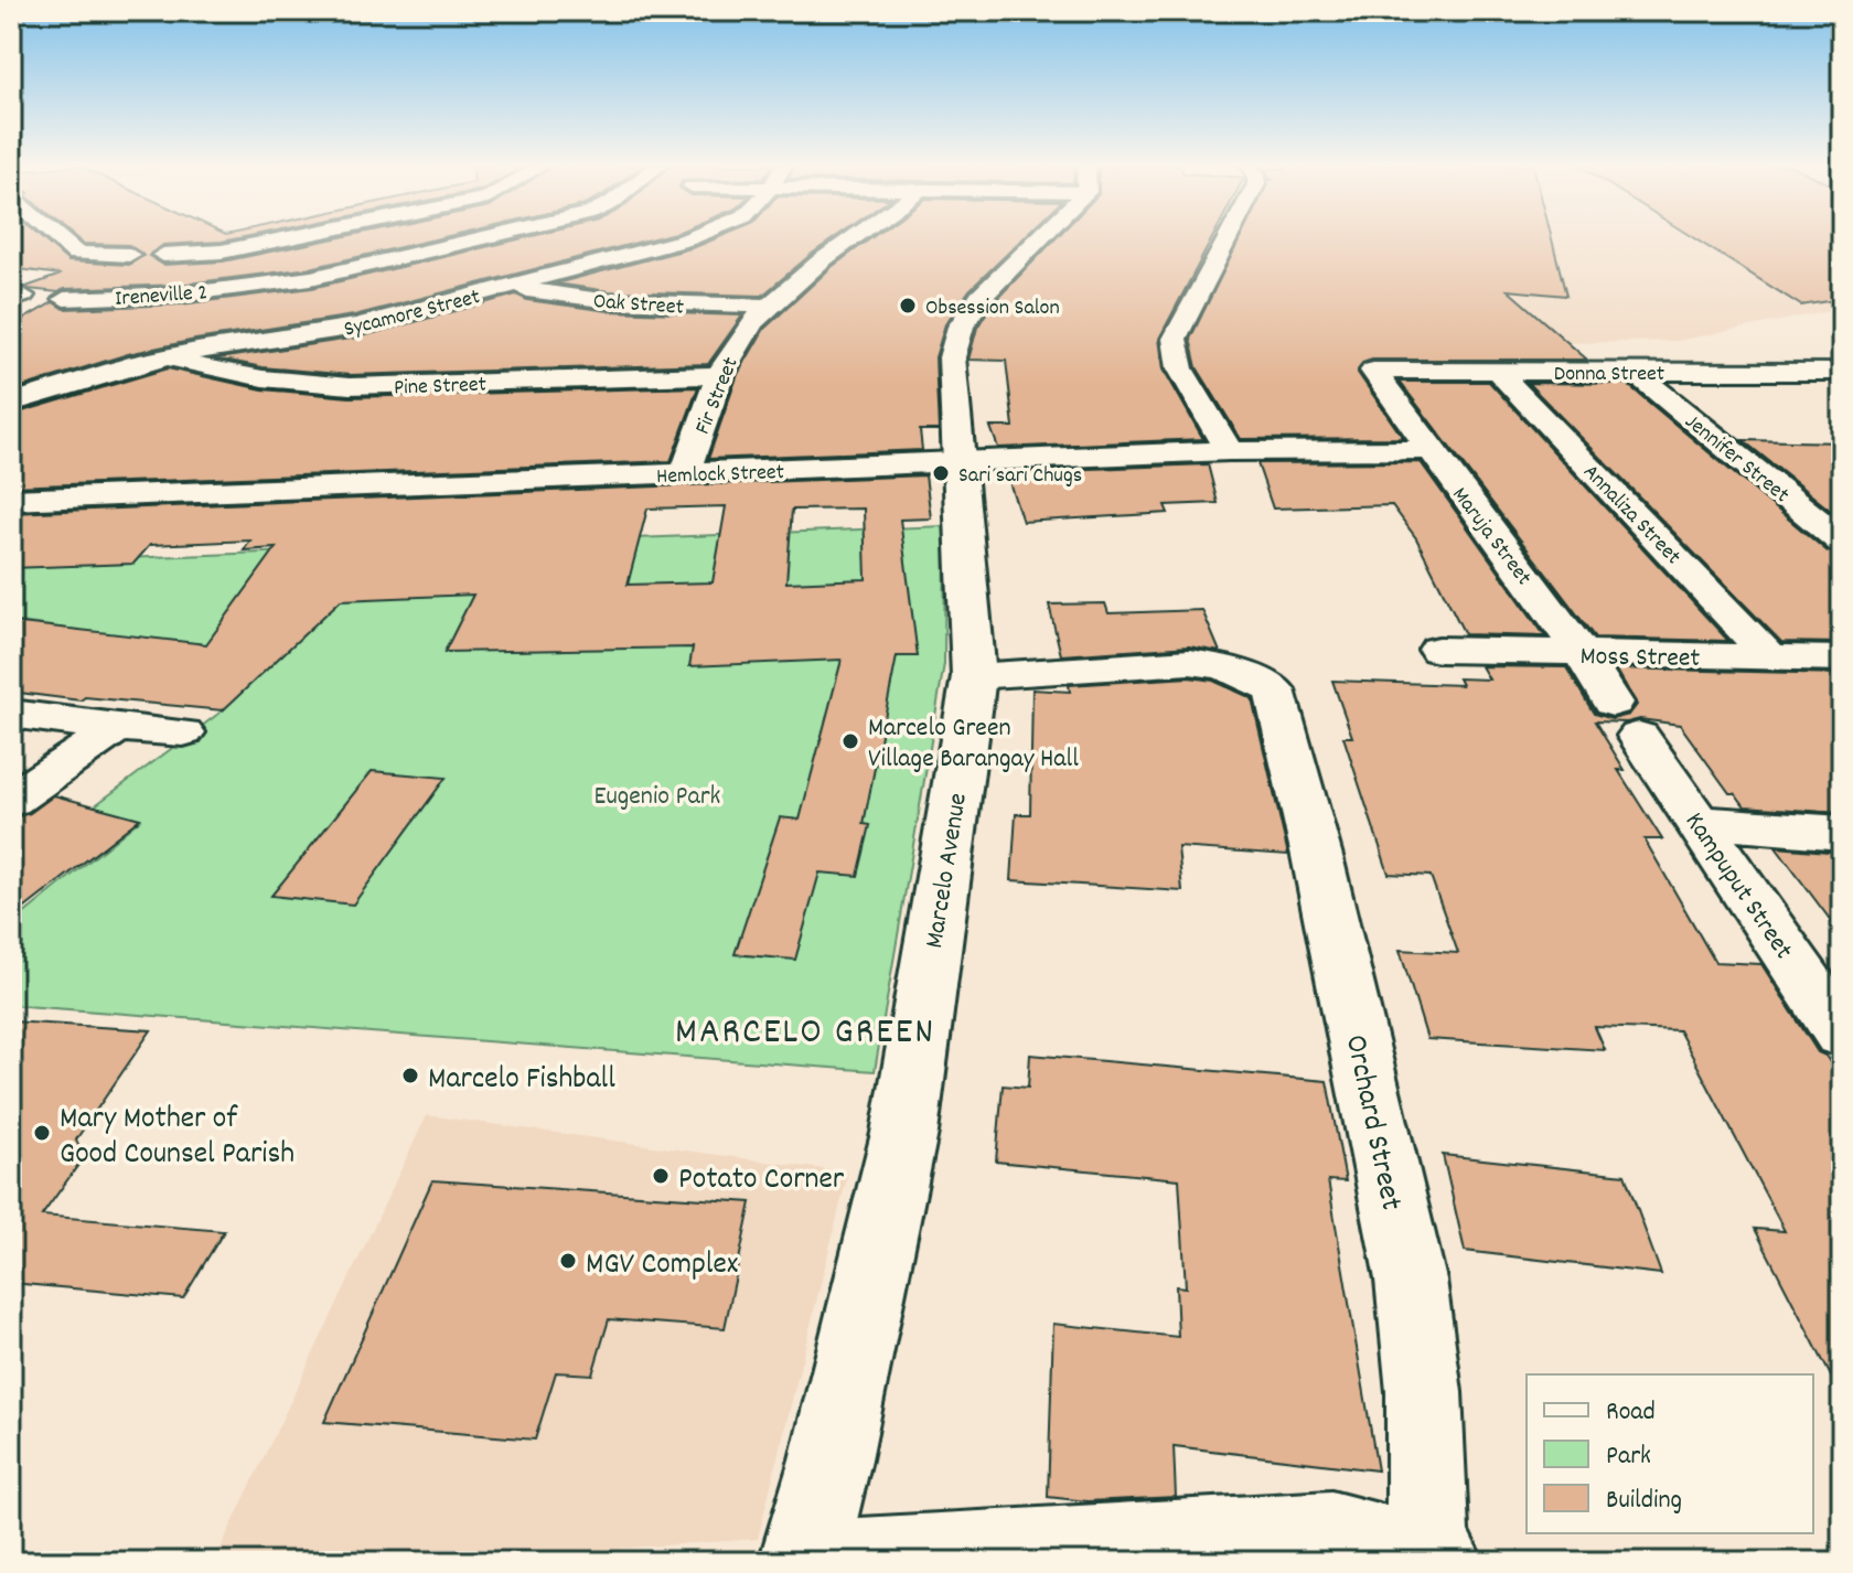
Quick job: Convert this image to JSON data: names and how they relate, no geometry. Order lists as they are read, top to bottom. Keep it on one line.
{"streets":{"street":["Ireneville 2","Oak Street","Sycamore Street","Donna Street","Pine Street","Fir Street","Jennifer Street","Hemlock Street","Annaliza Street","Maruja Street","Moss Street","Marcelo Avenue","Kampuput Street","Orchard Street"]},"crossings":[["Oak Street","Sycamore Street"],["Oak Street","Fir Street"],["Sycamore Street","Pine Street"],["Donna Street","Jennifer Street"],["Donna Street","Annaliza Street"],["Donna Street","Maruja Street"],["Pine Street","Fir Street"],["Fir Street","Hemlock Street"],["Hemlock Street","Maruja Street"],["Hemlock Street","Marcelo Avenue"],["Annaliza Street","Moss Street"],["Maruja Street","Moss Street"],["Maruja Street","Kampuput Street"],["Marcelo Avenue","Orchard Street"]],"districts":["MARCELO GREEN"],"parks":["Eugenio Park"],"places":["Obsession Salon","Sari sari Chugs","Marcelo Green Village Barangay Hall","Marcelo Fishball","Mary Mother of Good Counsel Parish","Potato Corner","MGV Complex"],"legend":["Road","Park","Building"]}
